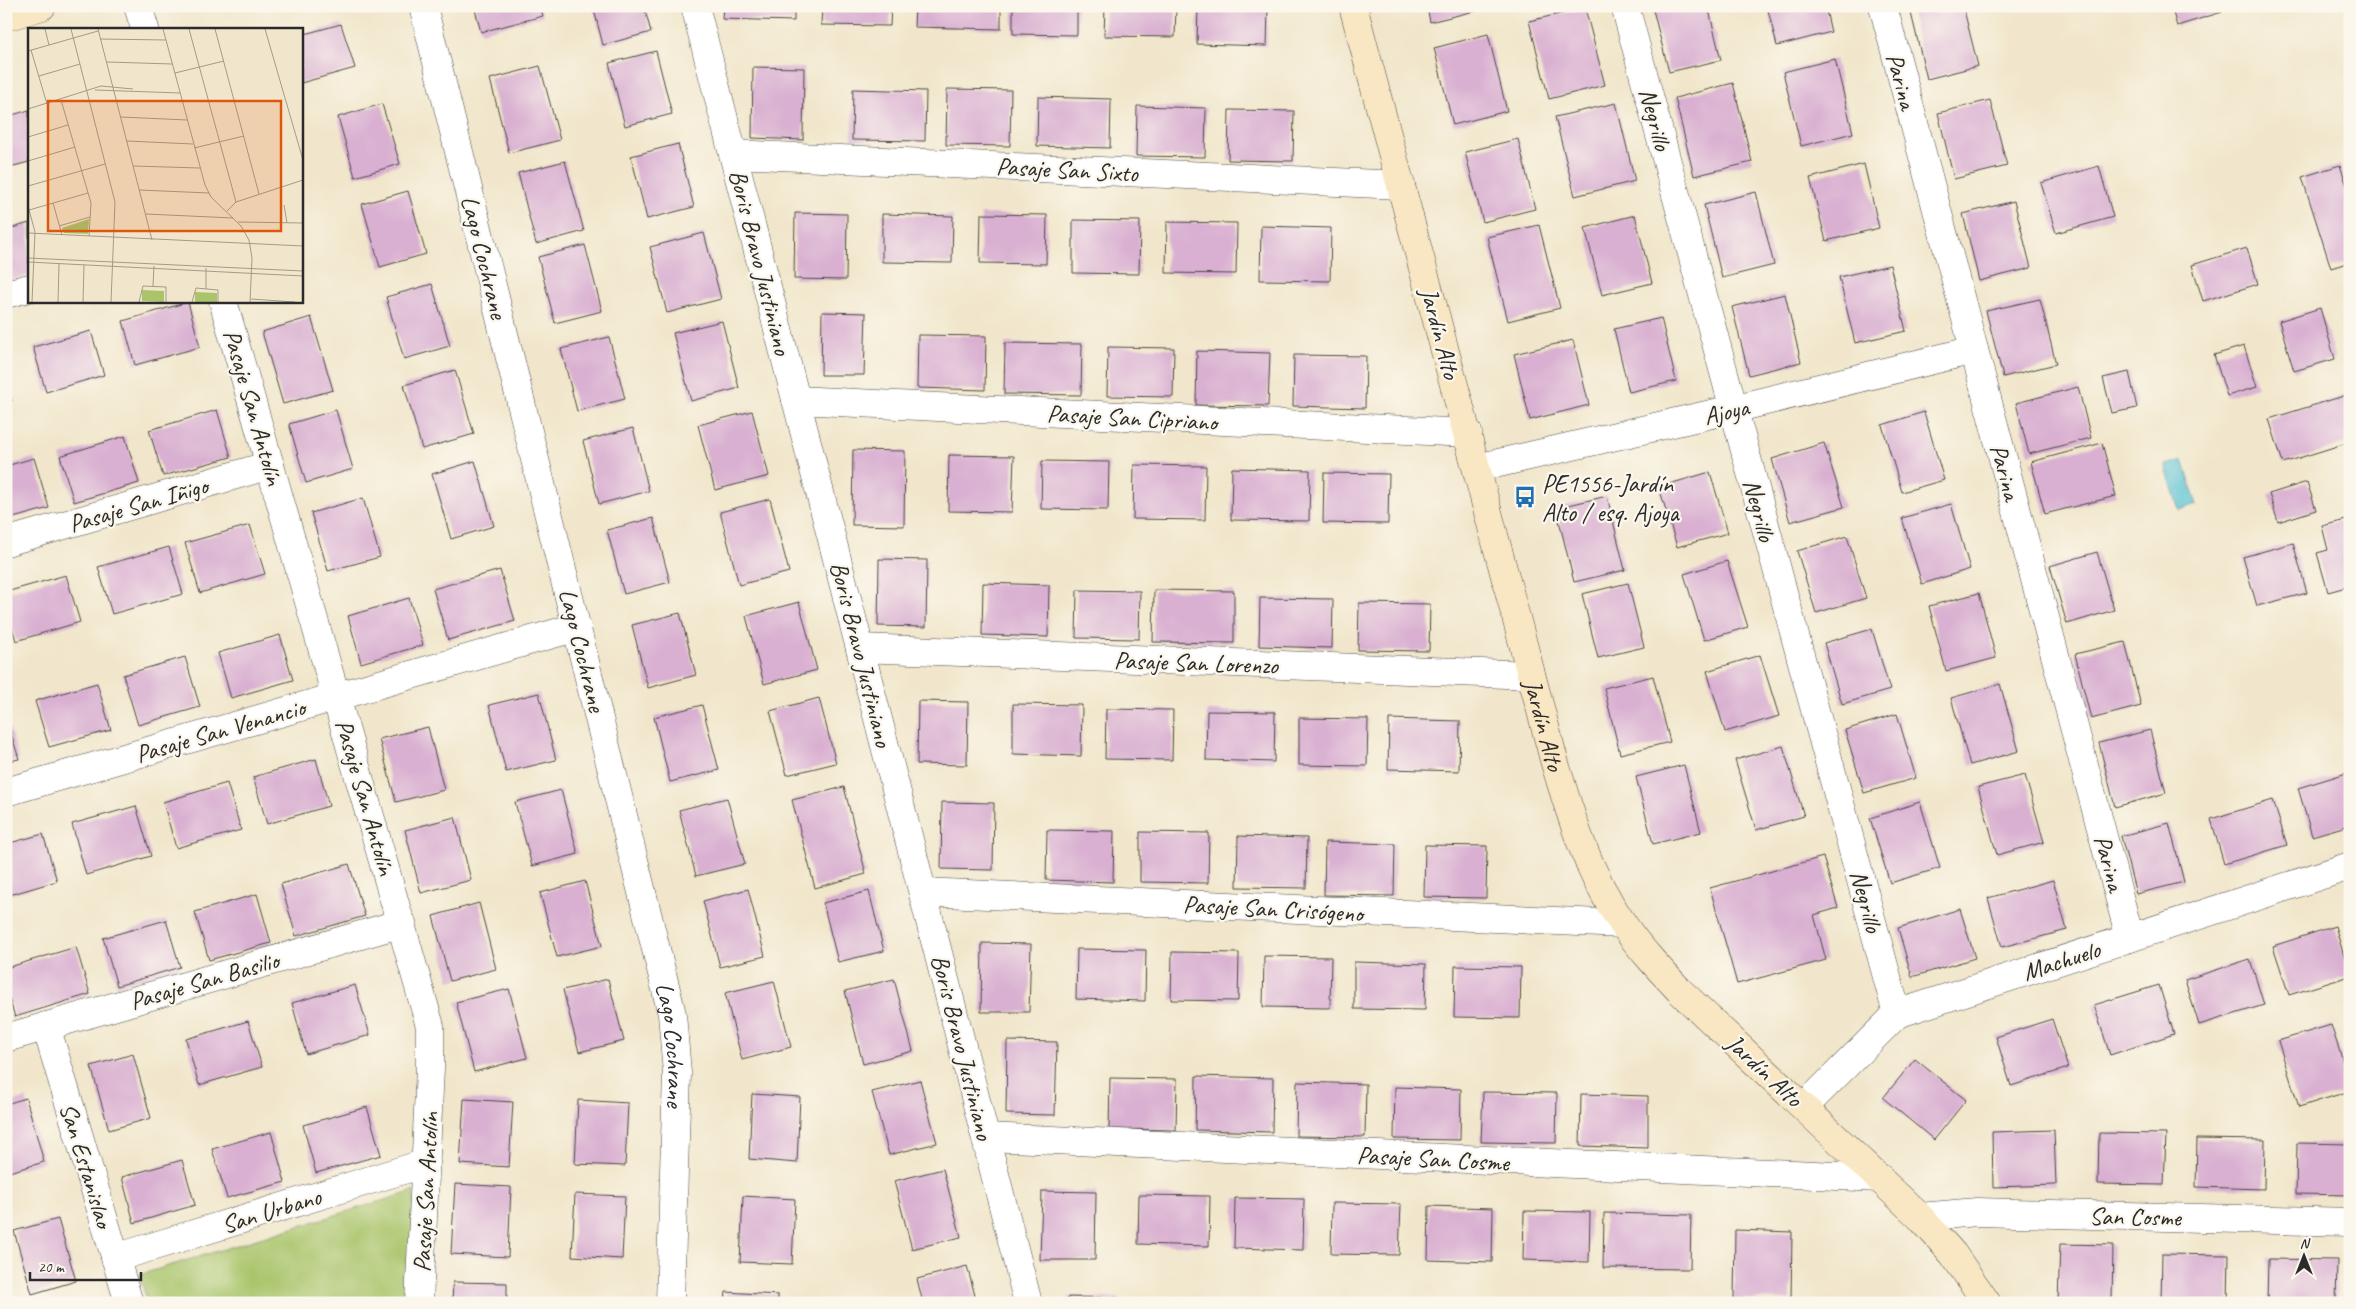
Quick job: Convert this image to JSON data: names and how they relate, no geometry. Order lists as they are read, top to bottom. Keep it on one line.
{"streets":{"street":["Parina","Negrillo","Pasaje San Sixto","Lago Cochrane","Boris Bravo Justiniano","Jardín Alto","Pasaje San Antolín","Ajoya","Pasaje San Cipriano","Pasaje San Iñigo","Pasaje San Lorenzo","Pasaje San Venancio","Pasaje San Crisógeno","Machuelo","Pasaje San Basilio","Pasaje San Cosme","San Estanislao","San Urbano","San Cosme"]},"crossings":[["Parina","Ajoya"],["Parina","Machuelo"],["Negrillo","Ajoya"],["Negrillo","Machuelo"],["Pasaje San Sixto","Boris Bravo Justiniano"],["Pasaje San Sixto","Jardín Alto"],["Lago Cochrane","Pasaje San Venancio"],["Boris Bravo Justiniano","Pasaje San Cipriano"],["Boris Bravo Justiniano","Pasaje San Lorenzo"],["Boris Bravo Justiniano","Pasaje San Crisógeno"],["Boris Bravo Justiniano","Pasaje San Cosme"],["Jardín Alto","Ajoya"],["Jardín Alto","Pasaje San Cipriano"],["Jardín Alto","Pasaje San Lorenzo"],["Jardín Alto","Pasaje San Crisógeno"],["Jardín Alto","Machuelo"],["Jardín Alto","Pasaje San Cosme"],["Jardín Alto","San Cosme"],["Pasaje San Antolín","Pasaje San Iñigo"],["Pasaje San Antolín","Pasaje San Venancio"],["Pasaje San Antolín","Pasaje San Basilio"],["Pasaje San Antolín","San Urbano"],["Pasaje San Basilio","San Estanislao"],["San Estanislao","San Urbano"]],"places":{"bus stop":["PE1556-Jardín Alto / esq. Ajoya"]},"scale_bar":"20 m","north":"top"}
